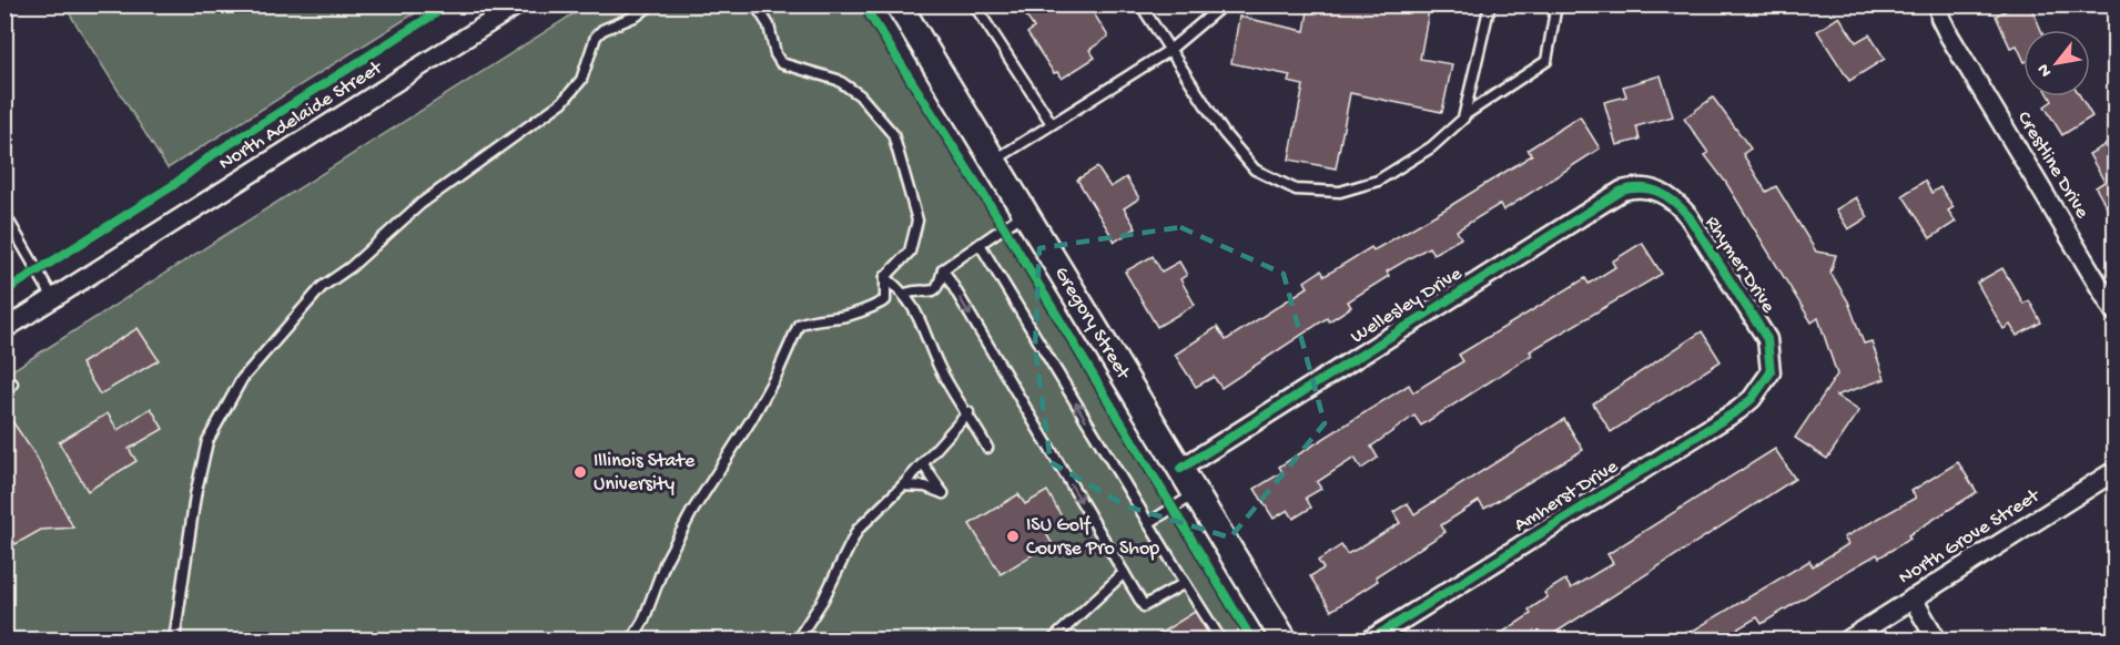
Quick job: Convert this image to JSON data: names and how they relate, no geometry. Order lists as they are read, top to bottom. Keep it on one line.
{"streets":{"main road":["Gregory Street"],"street":["North Adelaide Street","Crestline Drive","Rhymer Drive","Wellesley Drive","Amherst Drive","North Grove Street"]},"crossings":[["Rhymer Drive","Wellesley Drive"],["Rhymer Drive","Amherst Drive"],["Wellesley Drive","Gregory Street"]],"places":["Illinois State University","ISU Golf Course Pro Shop"],"north":"bottom left"}
